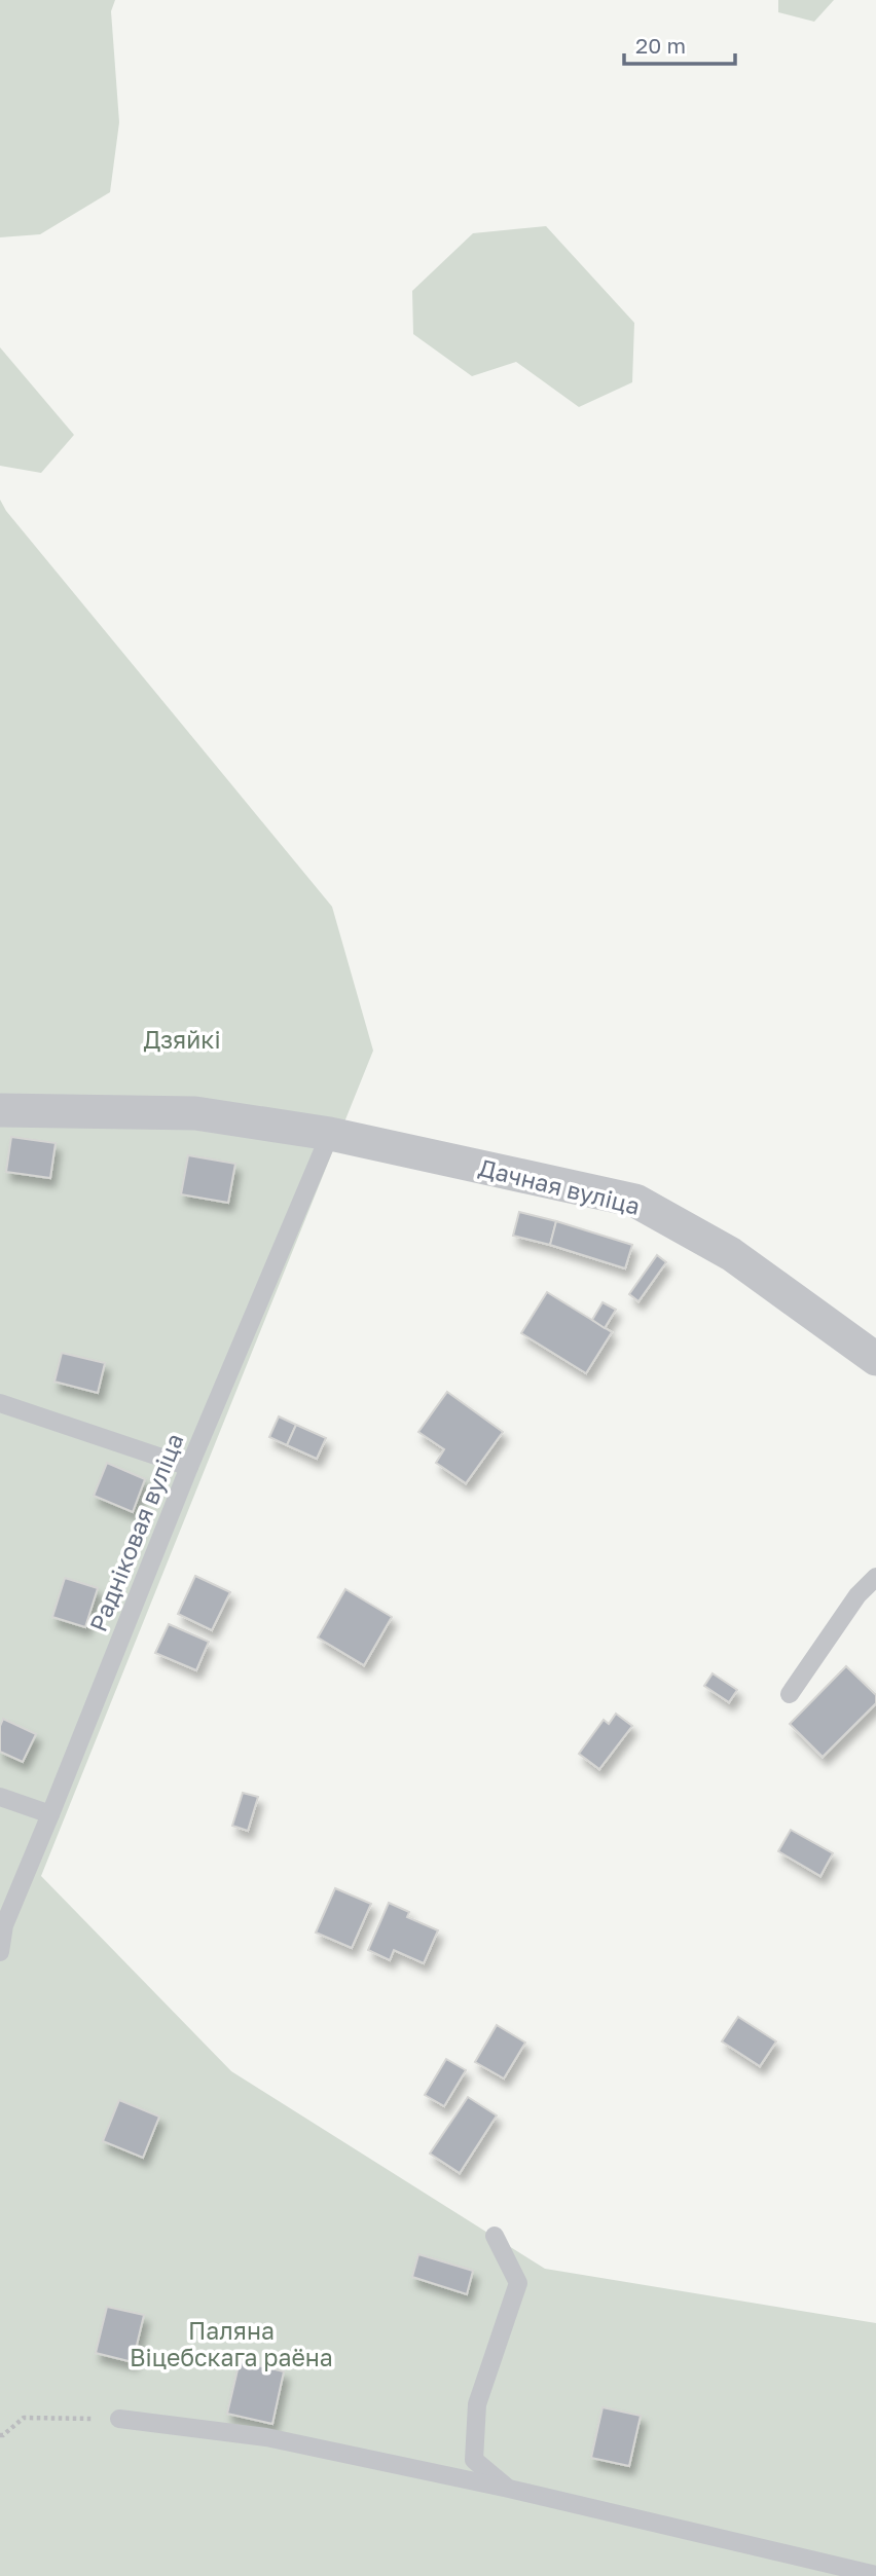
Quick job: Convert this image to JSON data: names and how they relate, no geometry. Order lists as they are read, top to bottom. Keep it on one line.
{"streets":{"street":["Дачная вуліца"],"lane":["Радніковая вуліца"]},"crossings":[["Дачная вуліца","Радніковая вуліца"]],"parks":["Дзяйкі","Паляна Віцебскага раёна"],"scale_bar":"20 m"}
